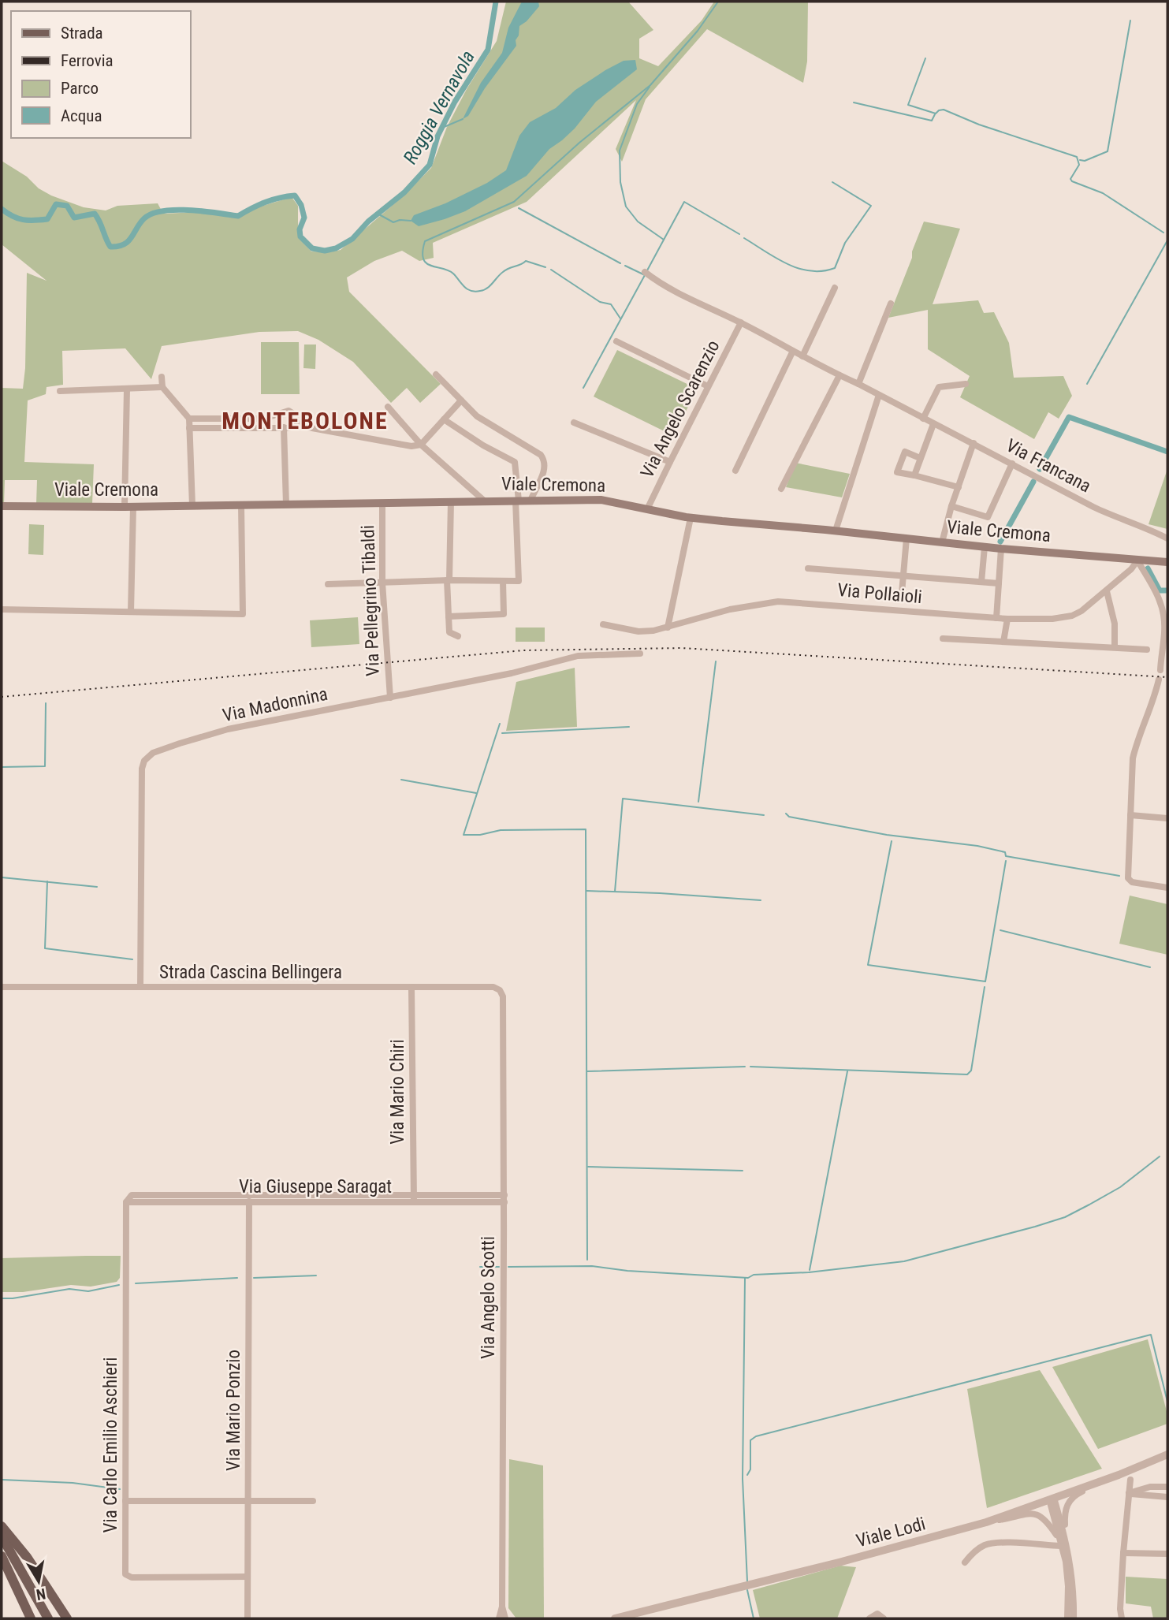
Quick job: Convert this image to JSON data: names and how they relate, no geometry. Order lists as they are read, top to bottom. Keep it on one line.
{"streets":{"main road":["Viale Cremona"],"street":["Via Angelo Scarenzio","Via Francana","Via Pollaioli","Via Pellegrino Tibaldi","Via Madonnina","Strada Cascina Bellingera","Via Mario Chiri","Via Giuseppe Saragat","Via Angelo Scotti","Via Mario Ponzio","Via Carlo Emilio Aschieri","Viale Lodi"]},"crossings":[["Via Angelo Scarenzio","Via Francana"],["Via Angelo Scarenzio","Viale Cremona"],["Viale Cremona","Via Pollaioli"],["Viale Cremona","Via Pellegrino Tibaldi"],["Via Pellegrino Tibaldi","Via Madonnina"],["Via Madonnina","Strada Cascina Bellingera"],["Strada Cascina Bellingera","Via Mario Chiri"],["Strada Cascina Bellingera","Via Angelo Scotti"],["Via Mario Chiri","Via Giuseppe Saragat"],["Via Giuseppe Saragat","Via Angelo Scotti"],["Via Giuseppe Saragat","Via Mario Ponzio"],["Via Giuseppe Saragat","Via Carlo Emilio Aschieri"],["Via Mario Ponzio","Via Carlo Emilio Aschieri"]],"districts":["MONTEBOLONE"],"water":["Roggia Vernavola"],"legend":["Strada","Ferrovia","Parco","Acqua"],"north":"bottom"}
